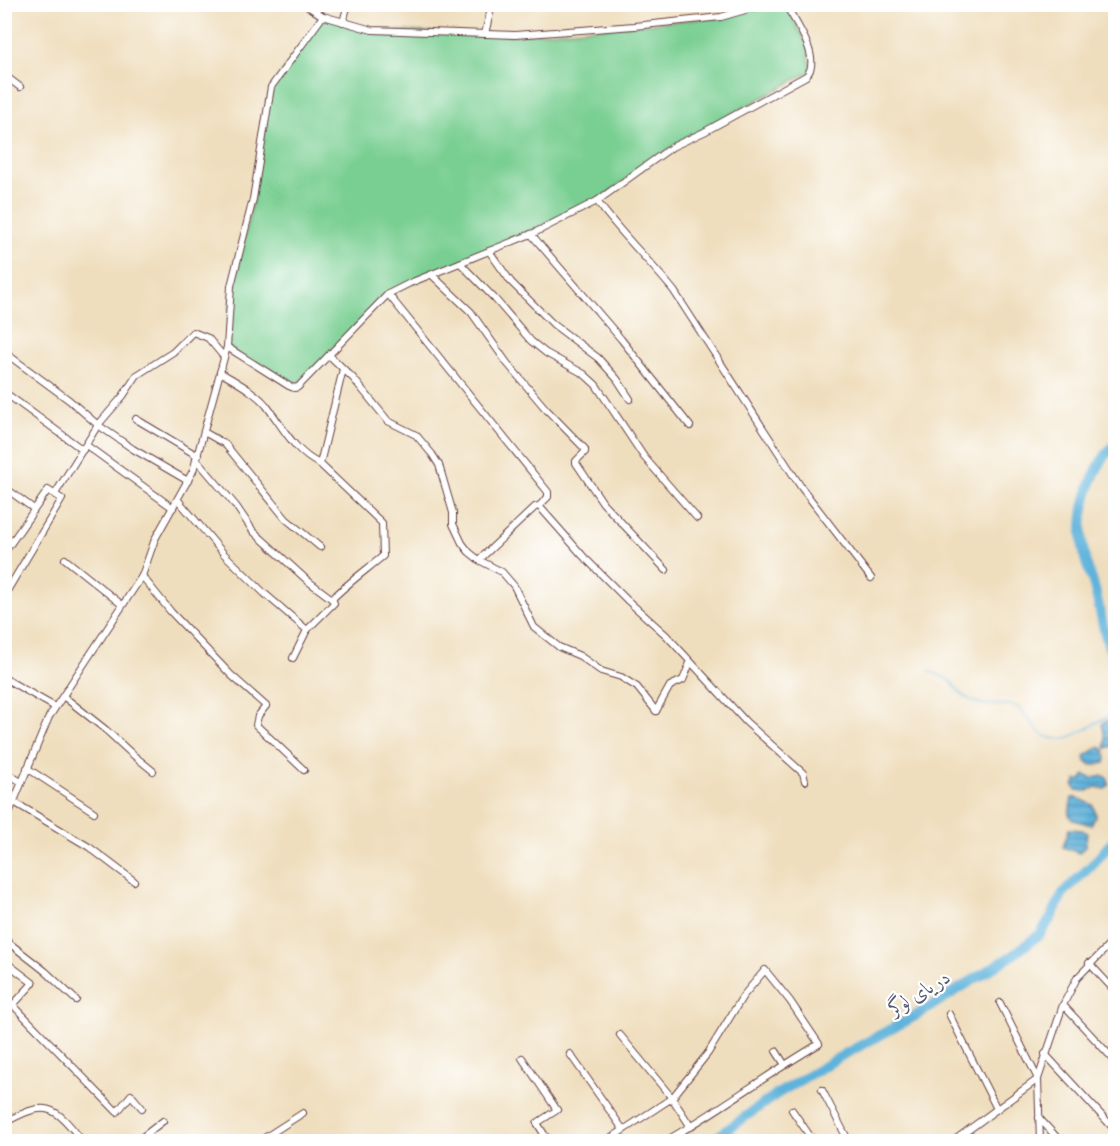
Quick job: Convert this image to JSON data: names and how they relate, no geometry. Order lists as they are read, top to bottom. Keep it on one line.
{"water":["دریای لوگر"]}
